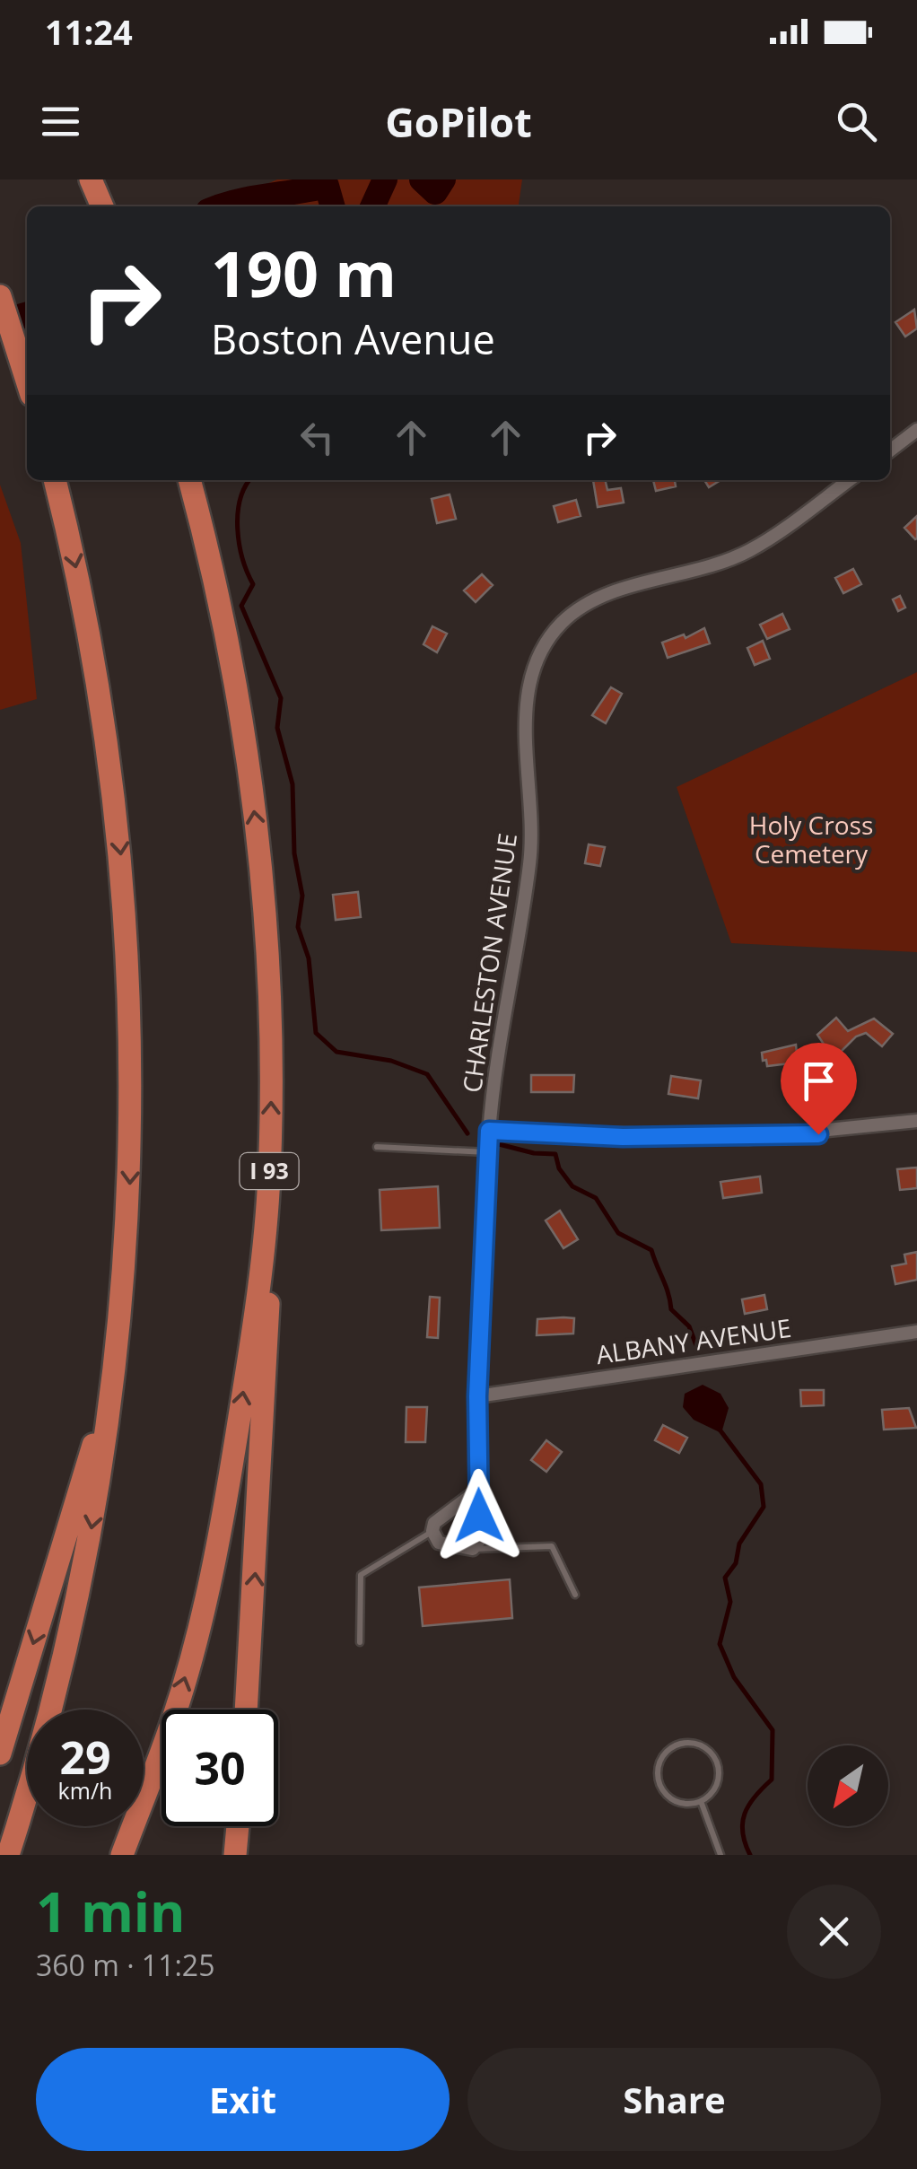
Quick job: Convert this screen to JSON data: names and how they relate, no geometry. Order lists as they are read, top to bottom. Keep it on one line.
{"streets":{"highway":["I 93"],"street":["CHARLESTON AVENUE","ALBANY AVENUE"]},"crossings":[["CHARLESTON AVENUE","ALBANY AVENUE"]],"parks":["Holy Cross Cemetery"],"north":"bottom left","page":{"status":"11:24","header":"GoPilot","turn":["190 m","Boston Avenue"],"speed":"29 km/h","limit":"30","heading":["1 min","360 m · 11:25"],"buttons":["Exit","Share"]}}
